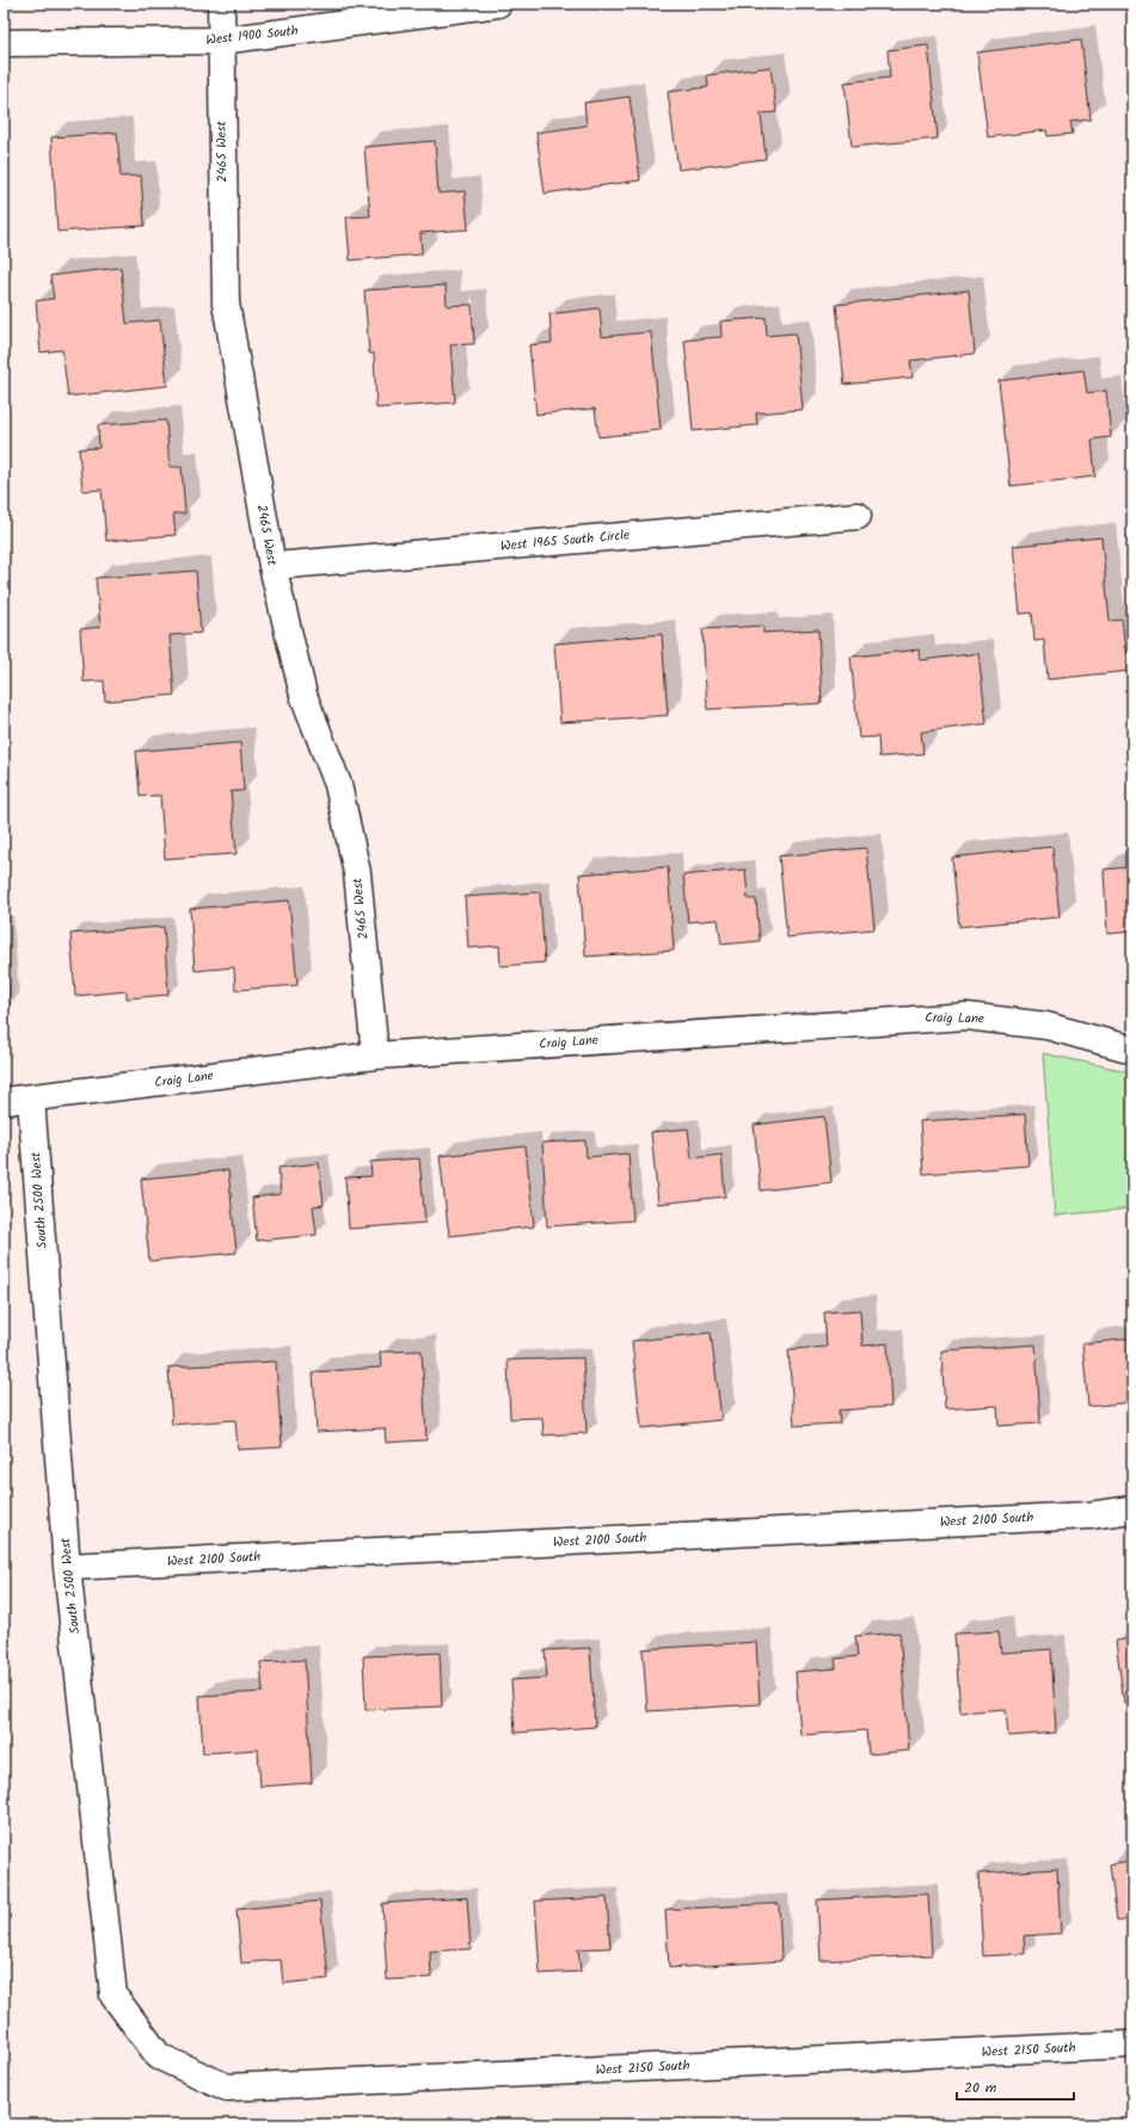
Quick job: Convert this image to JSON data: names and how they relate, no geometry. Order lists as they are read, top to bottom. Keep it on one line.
{"streets":{"street":["West 1900 South","2465 West","West 1965 South Circle","Craig Lane","South 2500 West","West 2100 South","West 2150 South"]},"crossings":[["West 1900 South","2465 West"],["2465 West","West 1965 South Circle"],["2465 West","Craig Lane"],["Craig Lane","South 2500 West"],["South 2500 West","West 2100 South"],["South 2500 West","West 2150 South"]],"scale_bar":"20 m"}
